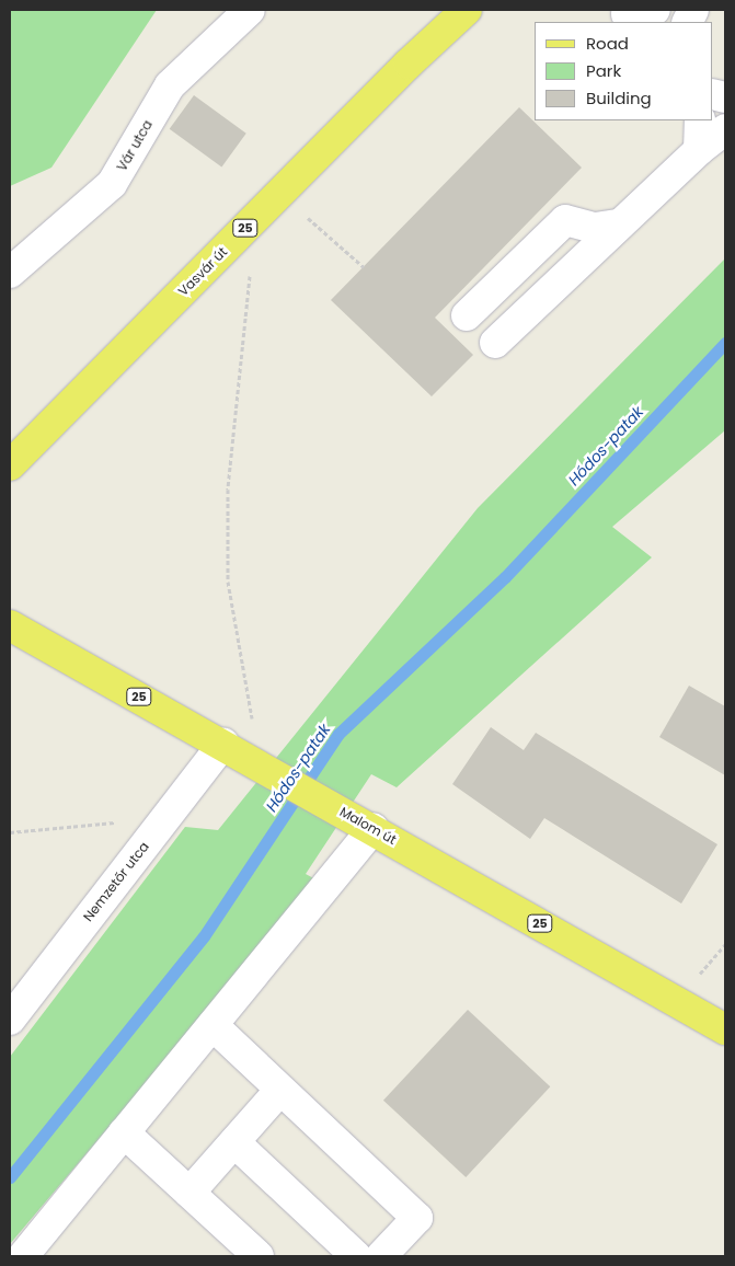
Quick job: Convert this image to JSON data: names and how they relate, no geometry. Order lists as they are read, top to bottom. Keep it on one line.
{"streets":{"main road":["25","Vasvár út","Malom út"],"street":["Vár utca","Nemzetőr utca"]},"crossings":[["25","Vasvár út"],["Malom út","Nemzetőr utca"]],"water":["Hódos-patak"],"legend":["Road","Park","Building"]}
